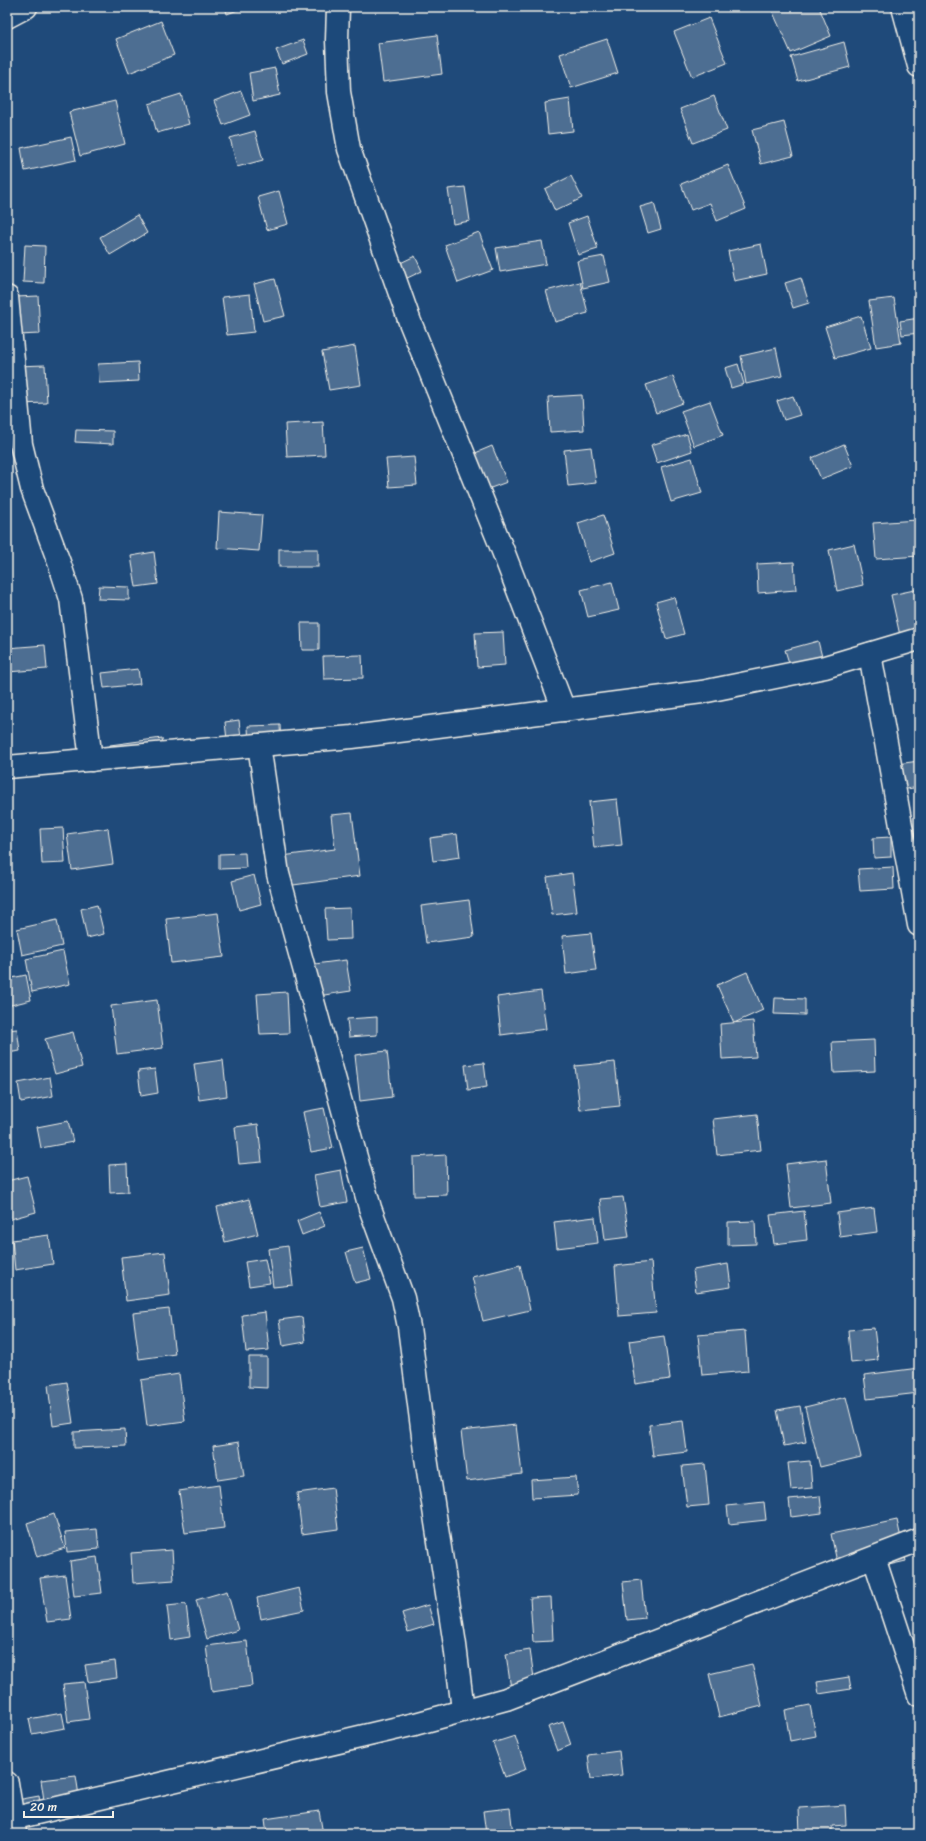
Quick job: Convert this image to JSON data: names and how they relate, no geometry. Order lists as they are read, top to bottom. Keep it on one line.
{"scale_bar":"20 m"}
